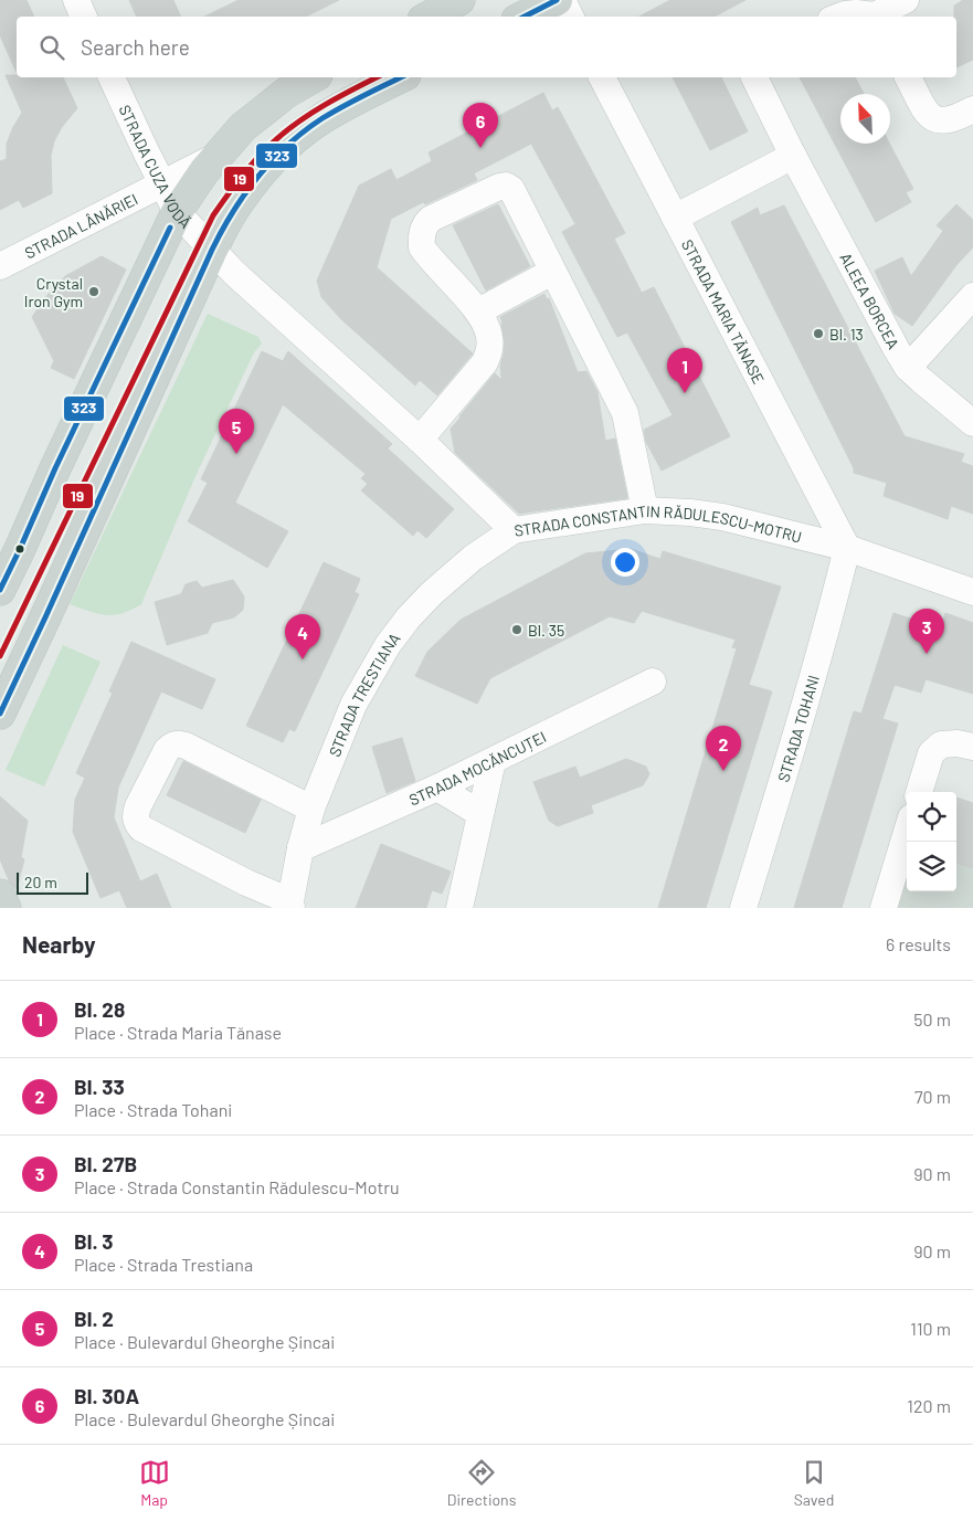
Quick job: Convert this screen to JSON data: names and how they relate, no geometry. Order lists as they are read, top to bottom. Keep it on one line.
{"streets":{"street":["STRADA CUZA VODĂ","STRADA LÂNĂRIEI","ALEEA BORCEA","STRADA MARIA TĂNASE","STRADA CONSTANTIN RĂDULESCU-MOTRU","STRADA TRESTIANA","STRADA TOHANI","STRADA MOCĂNCUȚEI"]},"crossings":[["STRADA CUZA VODĂ","STRADA LÂNĂRIEI"],["STRADA CUZA VODĂ","STRADA CONSTANTIN RĂDULESCU-MOTRU"],["STRADA MARIA TĂNASE","STRADA CONSTANTIN RĂDULESCU-MOTRU"],["STRADA MARIA TĂNASE","STRADA TOHANI"],["STRADA CONSTANTIN RĂDULESCU-MOTRU","STRADA TRESTIANA"],["STRADA CONSTANTIN RĂDULESCU-MOTRU","STRADA TOHANI"],["STRADA TRESTIANA","STRADA MOCĂNCUȚEI"]],"places":["Crystal Iron Gym","Bl. 13","Bl. 35"],"lines":["transit line 323","transit line 19"],"scale_bar":"20 m","north":"top left","page":{"search":"Search here","pins":["6","1","5","3","4","2"],"scale":"20 m","heading":["Nearby","6 results"],"list":[{"mark":"1","name":"Bl. 28","note":"Place · Strada Maria Tănase","value":"50 m"},{"mark":"2","name":"Bl. 33","note":"Place · Strada Tohani","value":"70 m"},{"mark":"3","name":"Bl. 27B","note":"Place · Strada Constantin Rădulescu-Motru","value":"90 m"},{"mark":"4","name":"Bl. 3","note":"Place · Strada Trestiana","value":"90 m"},{"mark":"5","name":"Bl. 2","note":"Place · Bulevardul Gheorghe Șincai","value":"110 m"},{"mark":"6","name":"Bl. 30A","note":"Place · Bulevardul Gheorghe Șincai","value":"120 m"}],"nav":["Map","Directions","Saved"]}}
